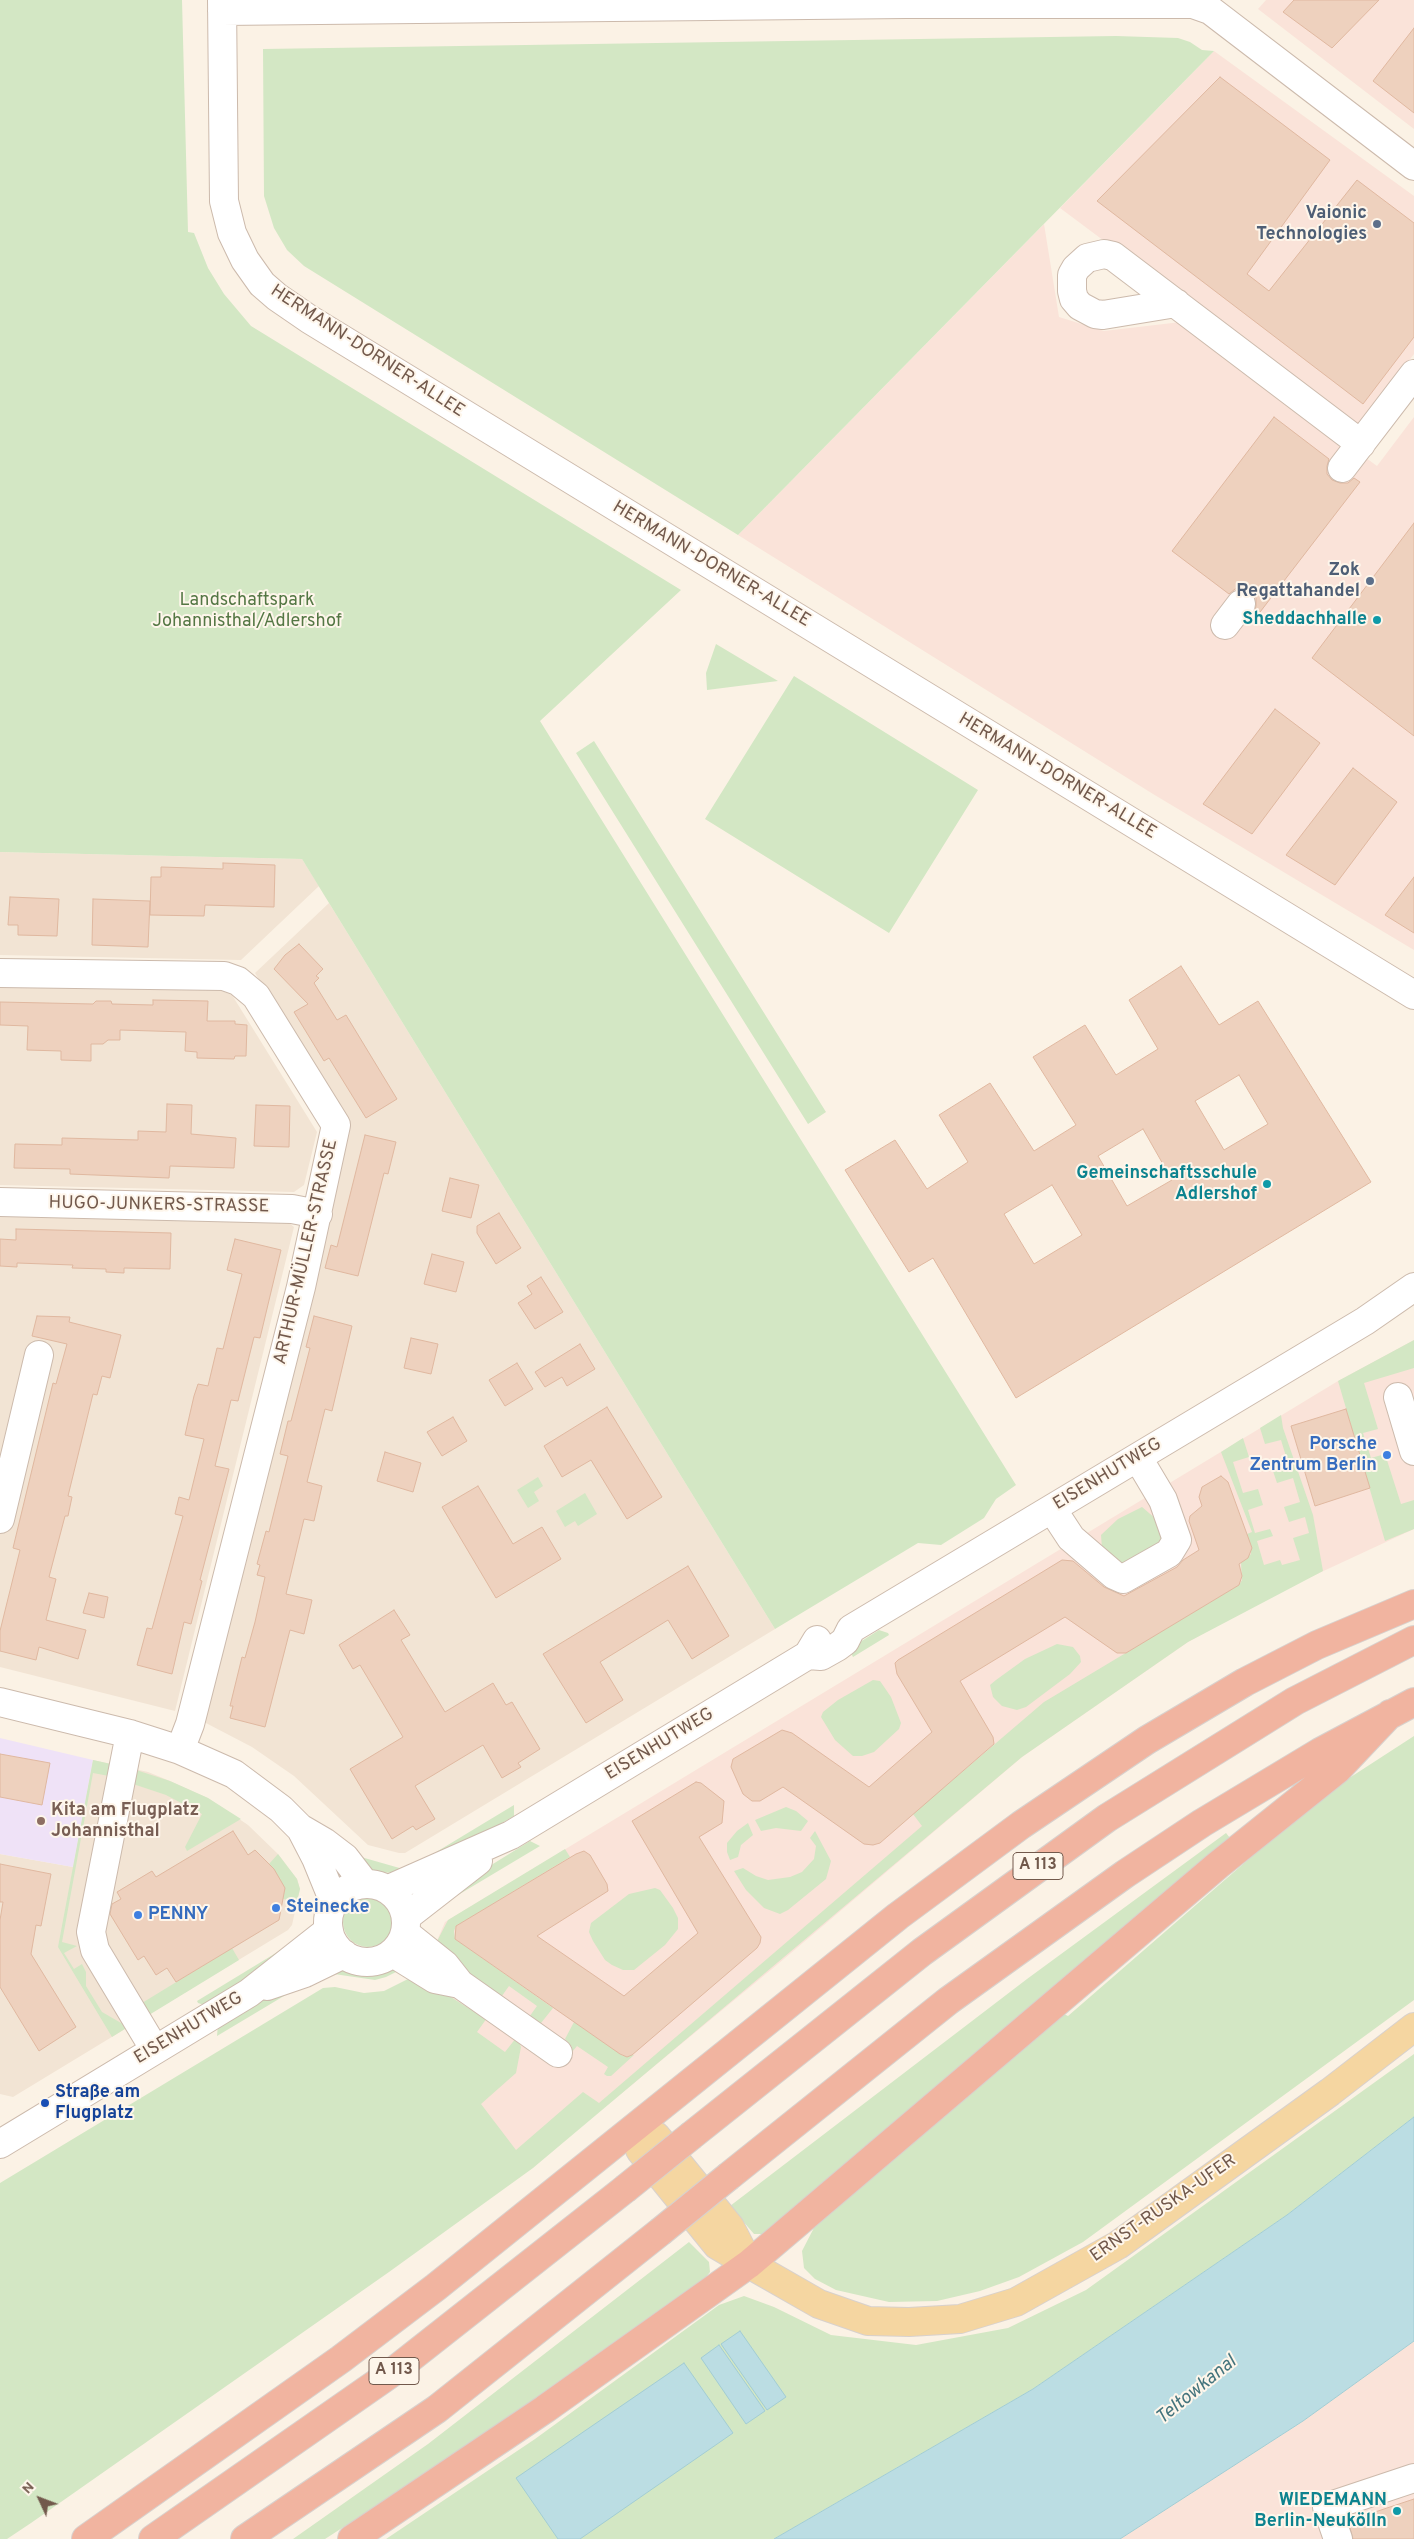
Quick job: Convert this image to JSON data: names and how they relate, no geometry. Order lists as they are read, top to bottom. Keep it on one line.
{"streets":{"highway":["A 113"],"main road":["ERNST-RUSKA-UFER"],"street":["HERMANN-DORNER-ALLEE","HUGO-JUNKERS-STRASSE","ARTHUR-MÜLLER-STRASSE","EISENHUTWEG"]},"crossings":[["HUGO-JUNKERS-STRASSE","ARTHUR-MÜLLER-STRASSE"]],"water":["Teltowkanal"],"parks":["Landschaftspark Johannisthal/Adlershof"],"places":["Vaionic Technologies","Zok Regattahandel","Sheddachhalle","Gemeinschaftsschule Adlershof","Porsche Zentrum Berlin","Kita am Flugplatz Johannisthal","Steinecke","PENNY","Straße am Flugplatz","WIEDEMANN Berlin-Neukölln"],"north":"top left"}
